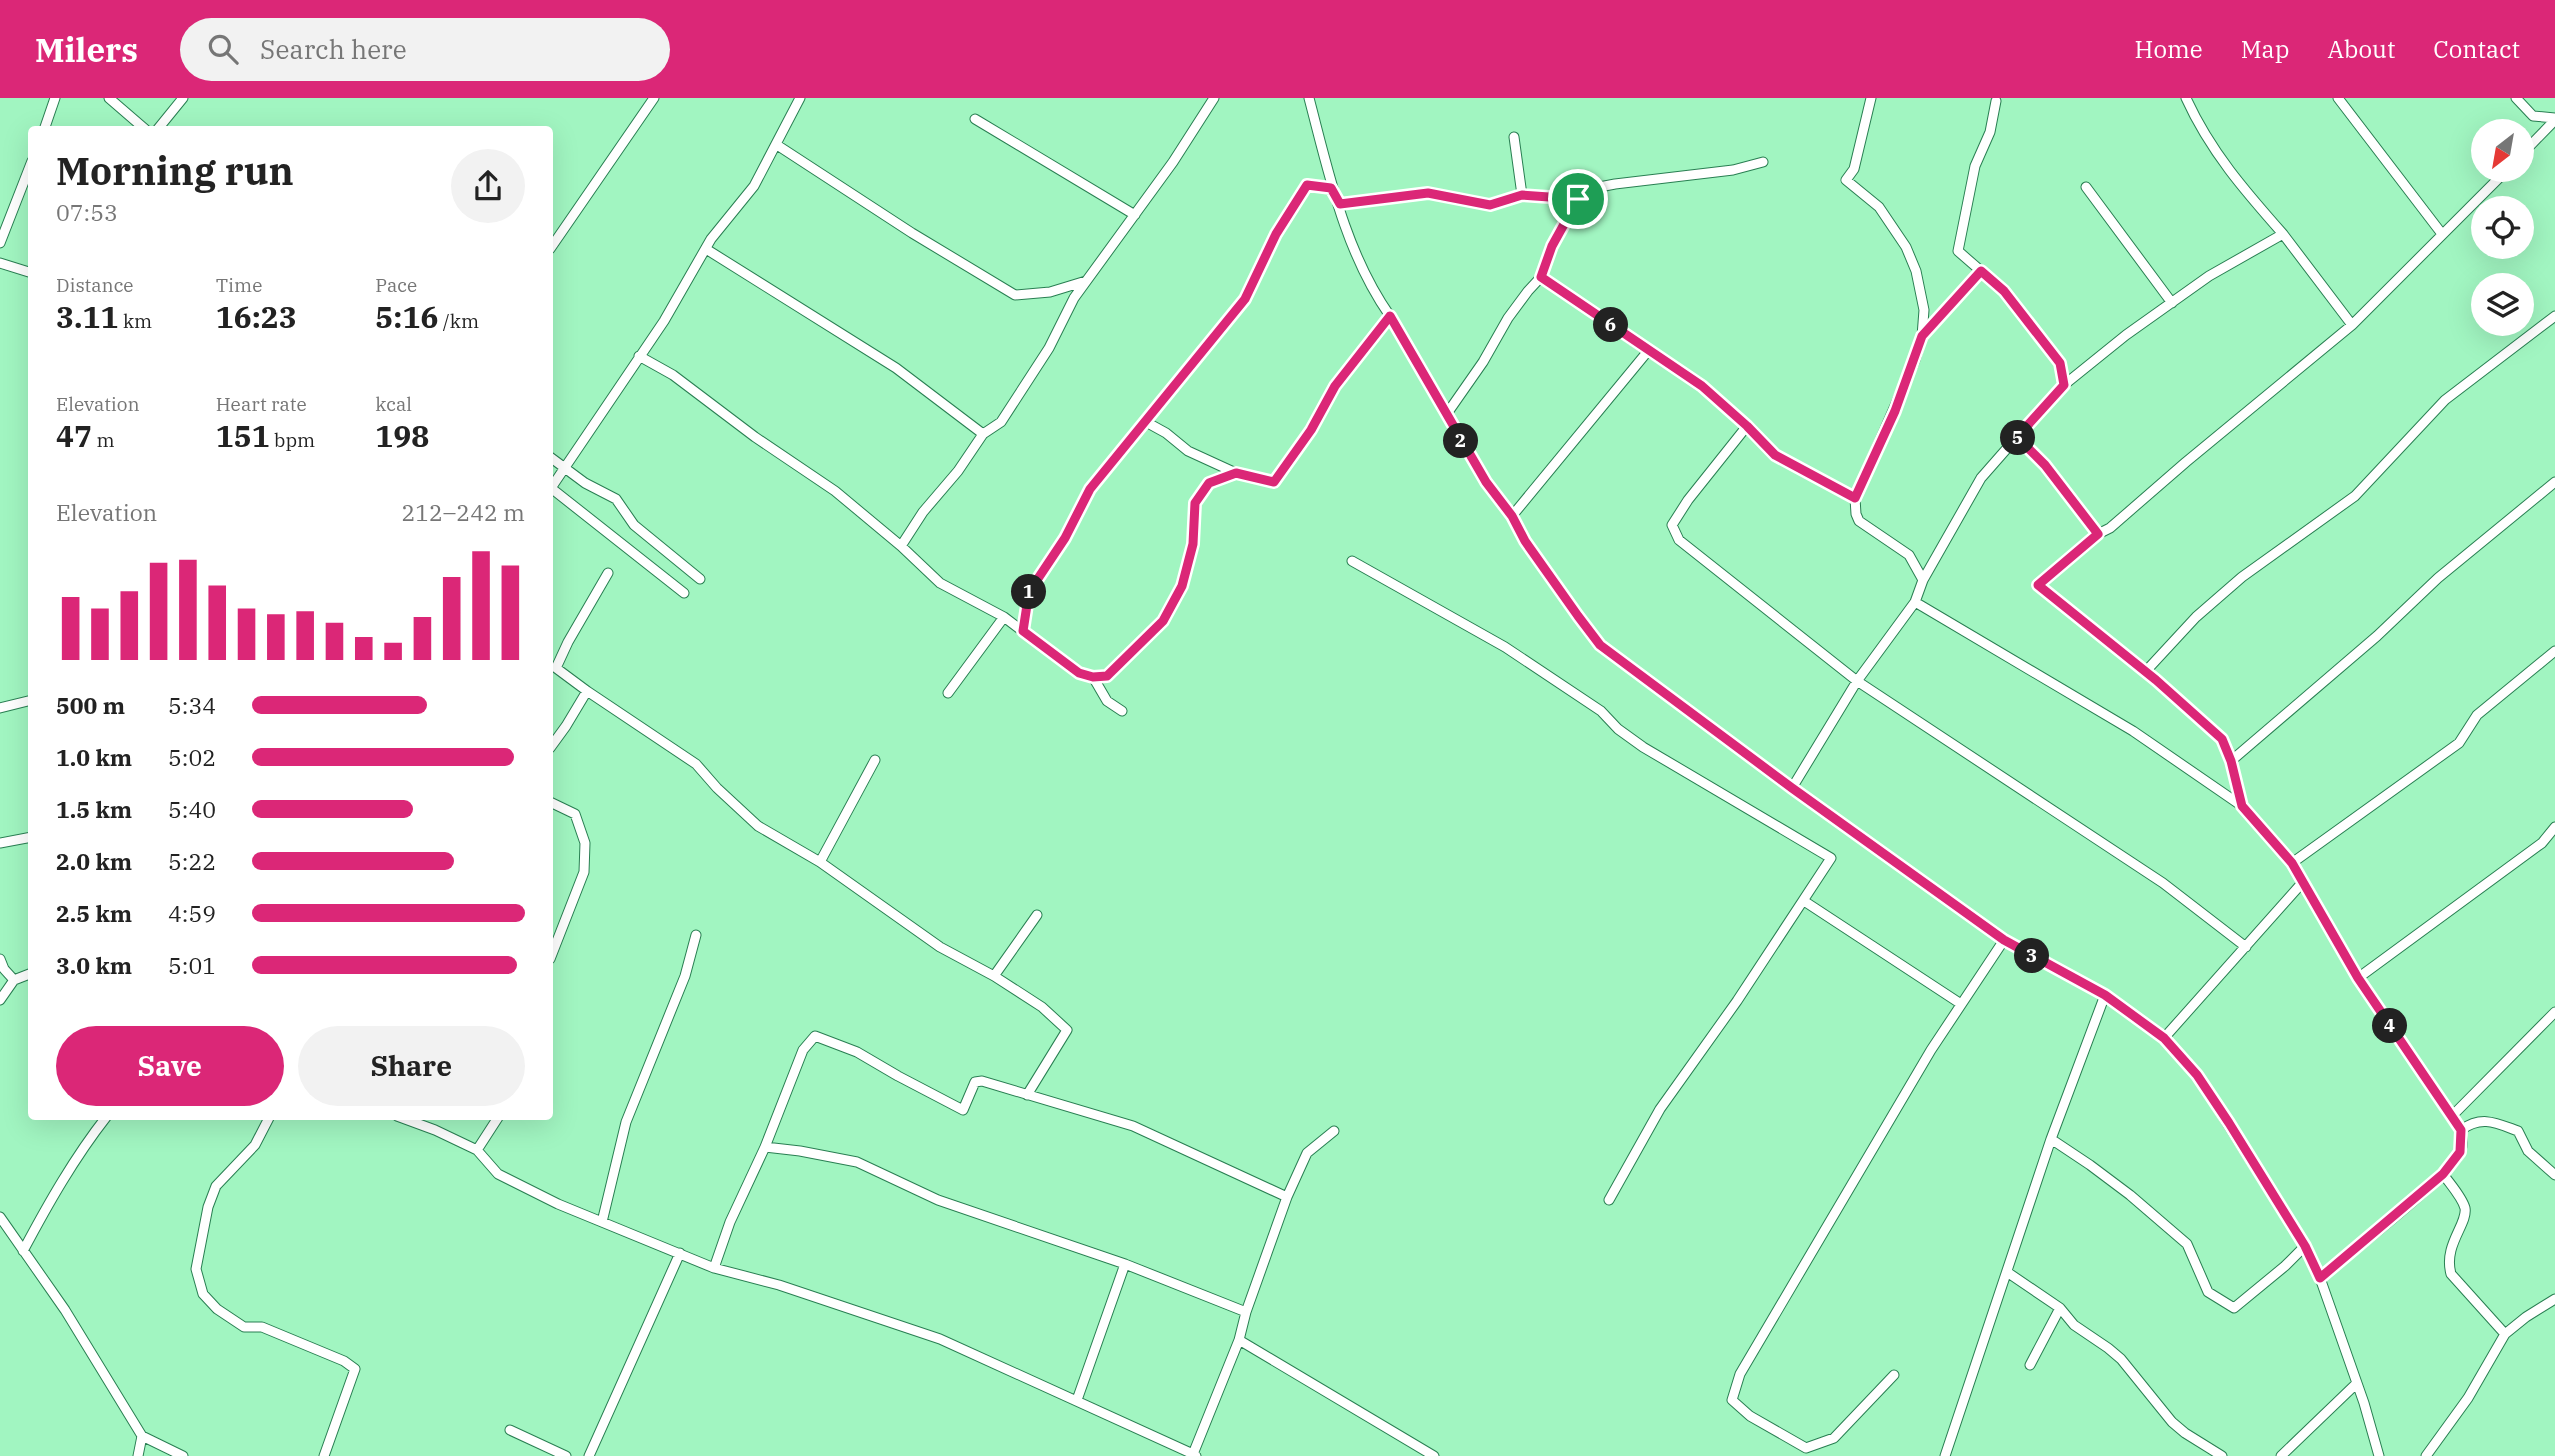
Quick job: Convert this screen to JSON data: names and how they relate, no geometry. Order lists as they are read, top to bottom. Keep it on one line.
{"north":"bottom left","page":{"header":"Milers","search":"Search here","nav":["Home","Map","About","Contact"],"heading":["Morning run","07:53"],"stats":[["Distance","3.11 km"],["Time","16:23"],["Pace","5:16 /km"],["Elevation","47 m"],["Heart rate","151 bpm"],["kcal","198"]],"pins":["6","5","2","1","3","4"],"chart":["Elevation","212–242 m"],"list":[{"name":"500 m","note":"5:34"},{"name":"1.0 km","note":"5:02"},{"name":"1.5 km","note":"5:40"},{"name":"2.0 km","note":"5:22"},{"name":"2.5 km","note":"4:59"},{"name":"3.0 km","note":"5:01"}],"buttons":["Save","Share"]}}
